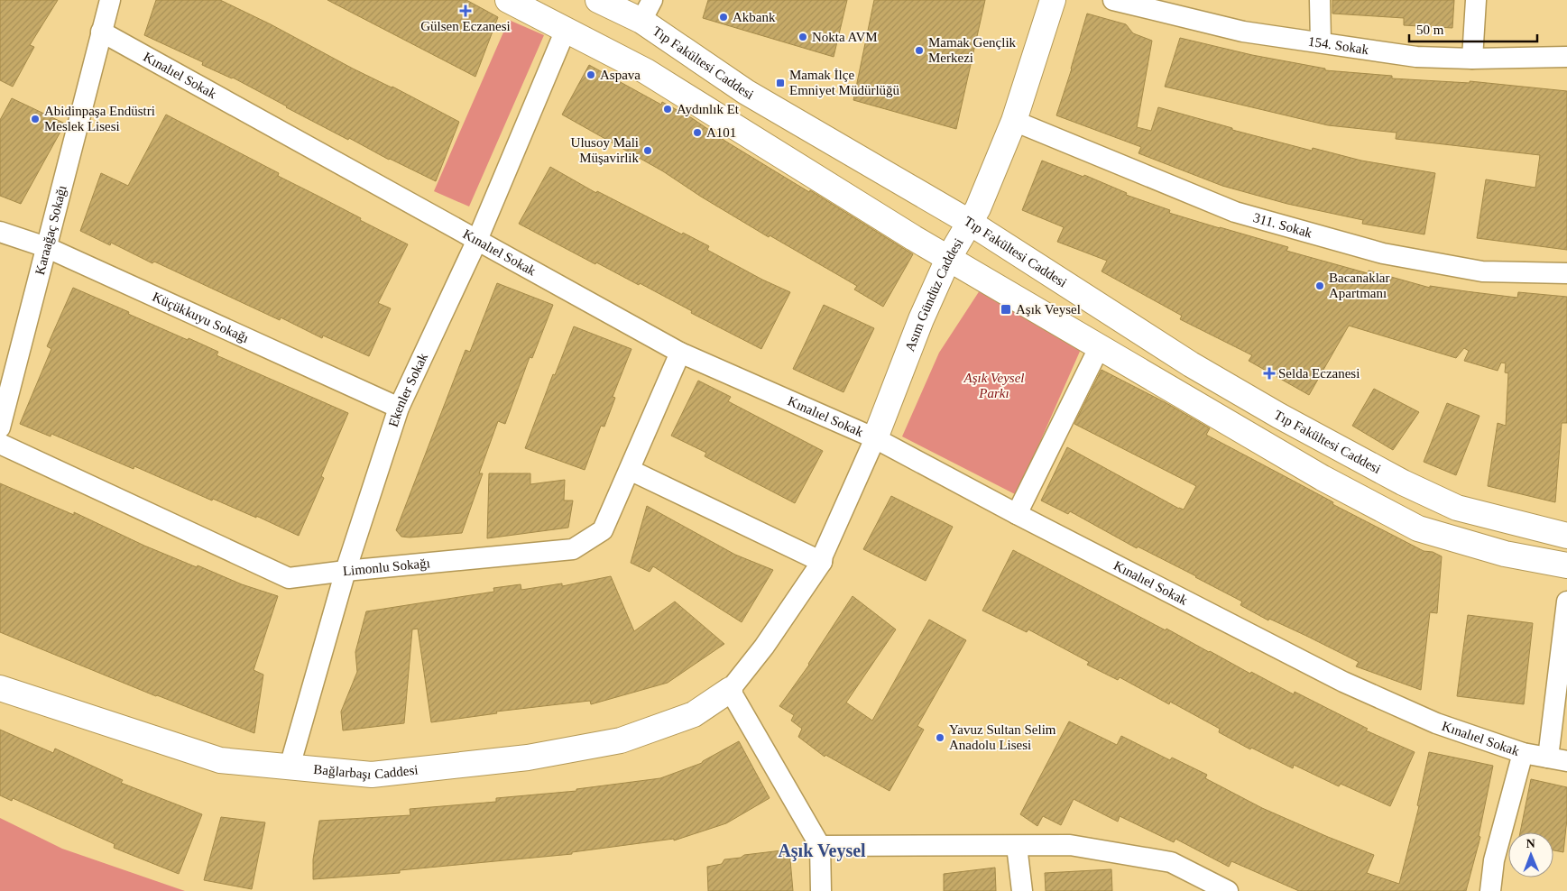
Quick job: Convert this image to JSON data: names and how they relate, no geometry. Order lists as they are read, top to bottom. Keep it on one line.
{"streets":{"main road":["Tıp Fakültesi Caddesi","Asım Gündüz Caddesi","Bağlarbaşı Caddesi"],"street":["154. Sokak","Kınalıel Sokak","311. Sokak","Karaağaç Sokağı","Küçükkuyu Sokağı","Ekenler Sokak","Limonlu Sokağı"]},"crossings":[["Tıp Fakültesi Caddesi","Asım Gündüz Caddesi"],["Kınalıel Sokak","Karaağaç Sokağı"],["Kınalıel Sokak","Asım Gündüz Caddesi"],["Kınalıel Sokak","Ekenler Sokak"],["Kınalıel Sokak","Limonlu Sokağı"],["311. Sokak","Asım Gündüz Caddesi"],["Karaağaç Sokağı","Küçükkuyu Sokağı"],["Küçükkuyu Sokağı","Ekenler Sokak"],["Ekenler Sokak","Limonlu Sokağı"],["Ekenler Sokak","Bağlarbaşı Caddesi"]],"districts":["Aşık Veysel"],"parks":["Aşık Veysel Parkı"],"places":{"health":["Gülsen Eczanesi","Selda Eczanesi"],"other":["Akbank","Nokta AVM","Mamak Gençlik Merkezi","Aspava","Aydınlık Et","Abidinpaşa Endüstri Meslek Lisesi","A101","Ulusoy Mali Müşavirlik","Bacanaklar Apartmanı","Yavuz Sultan Selim Anadolu Lisesi"],"transit":["Mamak İlçe Emniyet Müdürlüğü","Aşık Veysel"]},"scale_bar":"50 m","north":"top"}
